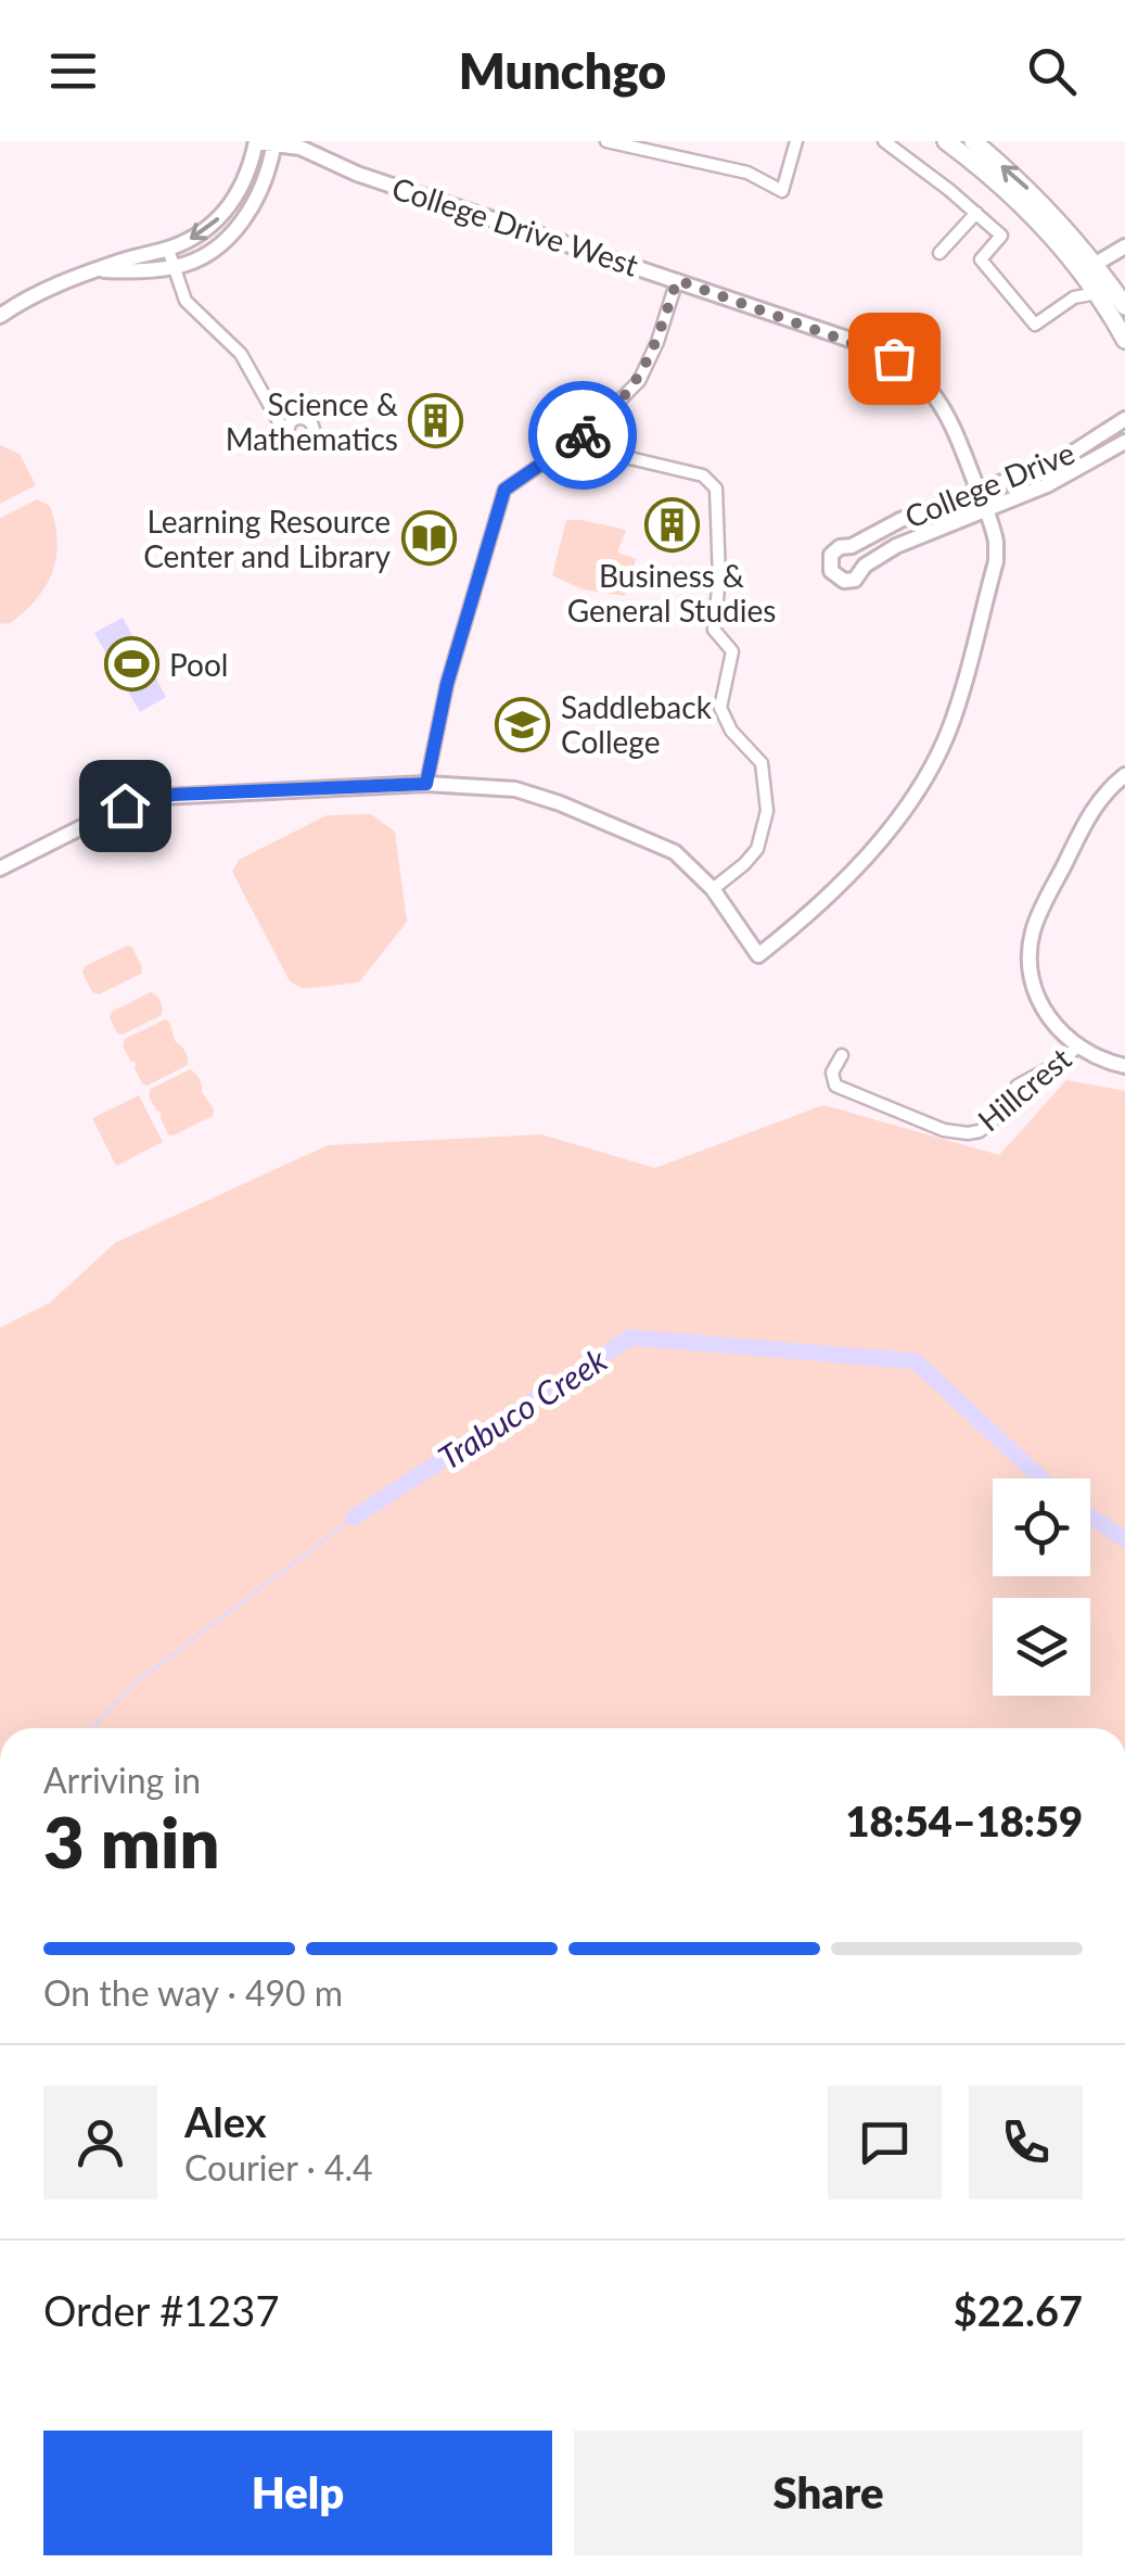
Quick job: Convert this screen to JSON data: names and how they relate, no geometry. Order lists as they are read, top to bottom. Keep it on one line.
{"streets":{"street":["College Drive West","College Drive","Hillcrest"]},"crossings":[["College Drive West","College Drive"]],"water":["Trabuco Creek"],"places":{"building":["Science & Mathematics","Business & General Studies"],"library":["Learning Resource Center and Library"],"sports":["Pool"],"school or university":["Saddleback College"]},"page":{"header":"Munchgo","heading":["3 min","Arriving in","18:54–18:59"],"panel":["Alex","Courier · 4.4","Order #1237","$22.67"],"bar":"On the way · 490 m","buttons":["Help","Share"]}}
